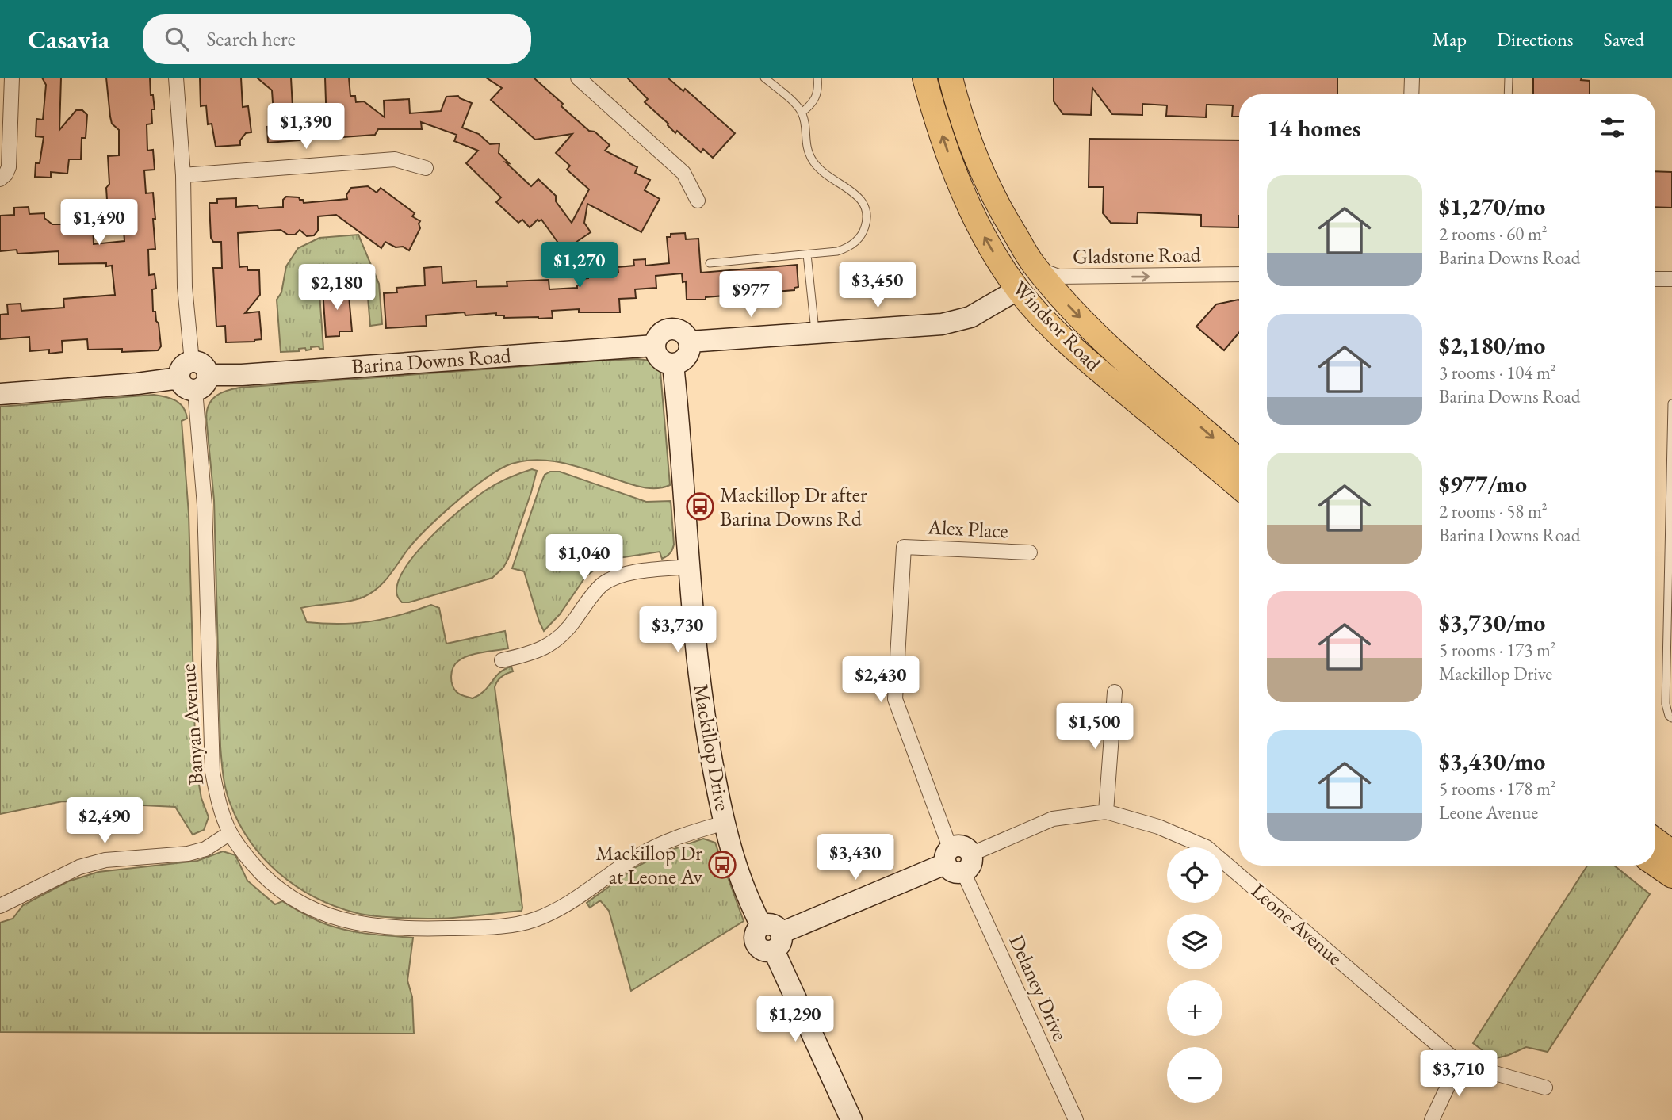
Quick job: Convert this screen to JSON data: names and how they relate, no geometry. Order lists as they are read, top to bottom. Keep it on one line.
{"streets":{"main road":["Windsor Road","Barina Downs Road","Mackillop Drive","Leone Avenue"],"street":["Gladstone Road","Alex Place","Banyan Avenue","Delaney Drive"]},"crossings":[["Gladstone Road","Windsor Road"],["Barina Downs Road","Banyan Avenue"],["Barina Downs Road","Mackillop Drive"],["Alex Place","Delaney Drive"],["Banyan Avenue","Mackillop Drive"],["Mackillop Drive","Leone Avenue"],["Leone Avenue","Delaney Drive"]],"one_way":["Gladstone Road"],"places":{"bus stop":["Mackillop Dr after Barina Downs Rd","Mackillop Dr at Leone Av"]},"page":{"header":"Casavia","search":"Search here","nav":["Map","Directions","Saved"],"heading":"14 homes","price":["$1,390","$1,490","$1,270","$3,450","$2,180","$977","$1,040","$3,730","$2,430","$1,500","$2,490","$3,430","$1,290","$3,710"],"list":[{"name":"$1,270/mo","note":"2 rooms · 60 m² · Barina Downs Road"},{"name":"$2,180/mo","note":"3 rooms · 104 m² · Barina Downs Road"},{"name":"$977/mo","note":"2 rooms · 58 m² · Barina Downs Road"},{"name":"$3,730/mo","note":"5 rooms · 173 m² · Mackillop Drive"},{"name":"$3,430/mo","note":"5 rooms · 178 m² · Leone Avenue"}],"map_buttons":["+","−"]}}
